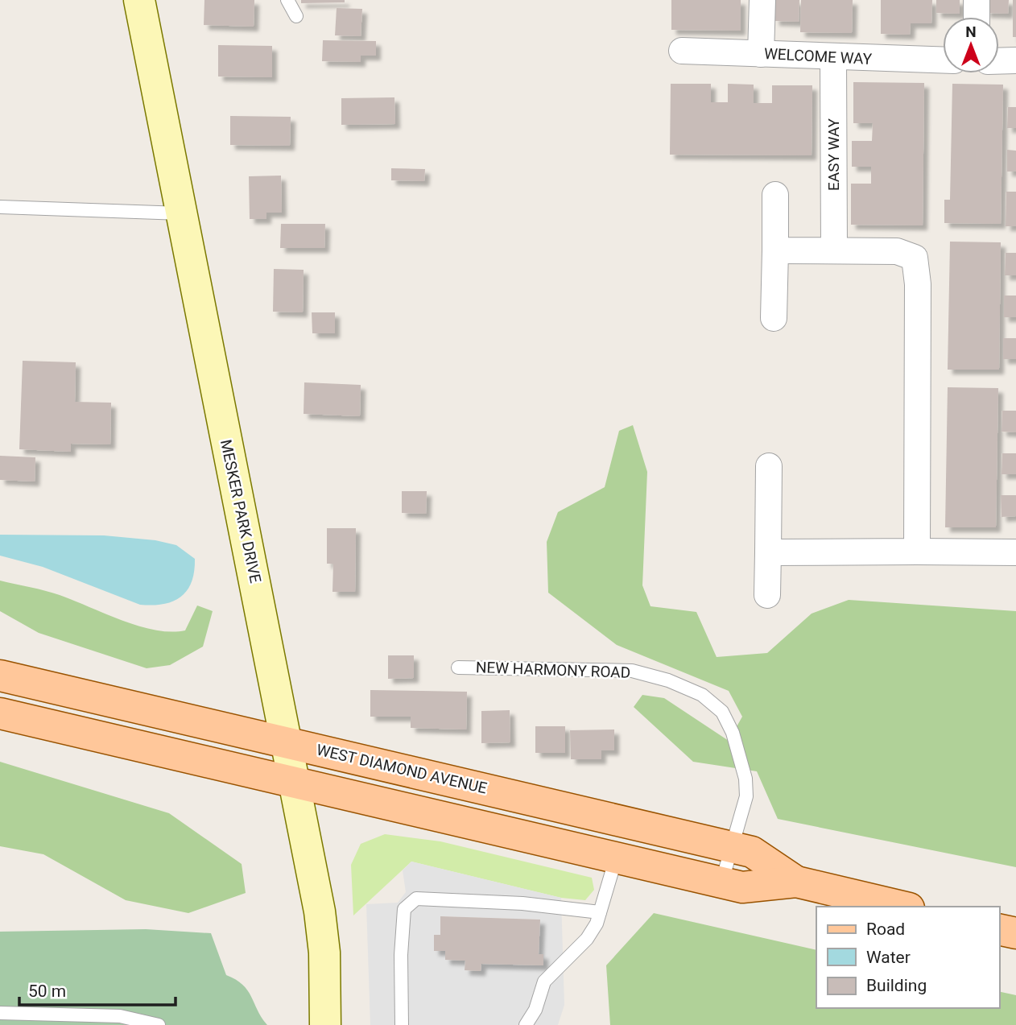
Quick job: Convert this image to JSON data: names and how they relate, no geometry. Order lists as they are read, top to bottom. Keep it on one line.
{"streets":{"main road":["WEST DIAMOND AVENUE"],"street":["WELCOME WAY","EASY WAY","MESKER PARK DRIVE"],"lane":["NEW HARMONY ROAD"]},"crossings":[["WELCOME WAY","EASY WAY"],["MESKER PARK DRIVE","WEST DIAMOND AVENUE"],["NEW HARMONY ROAD","WEST DIAMOND AVENUE"]],"legend":["Road","Water","Building"],"scale_bar":"50 m","north":"top"}
